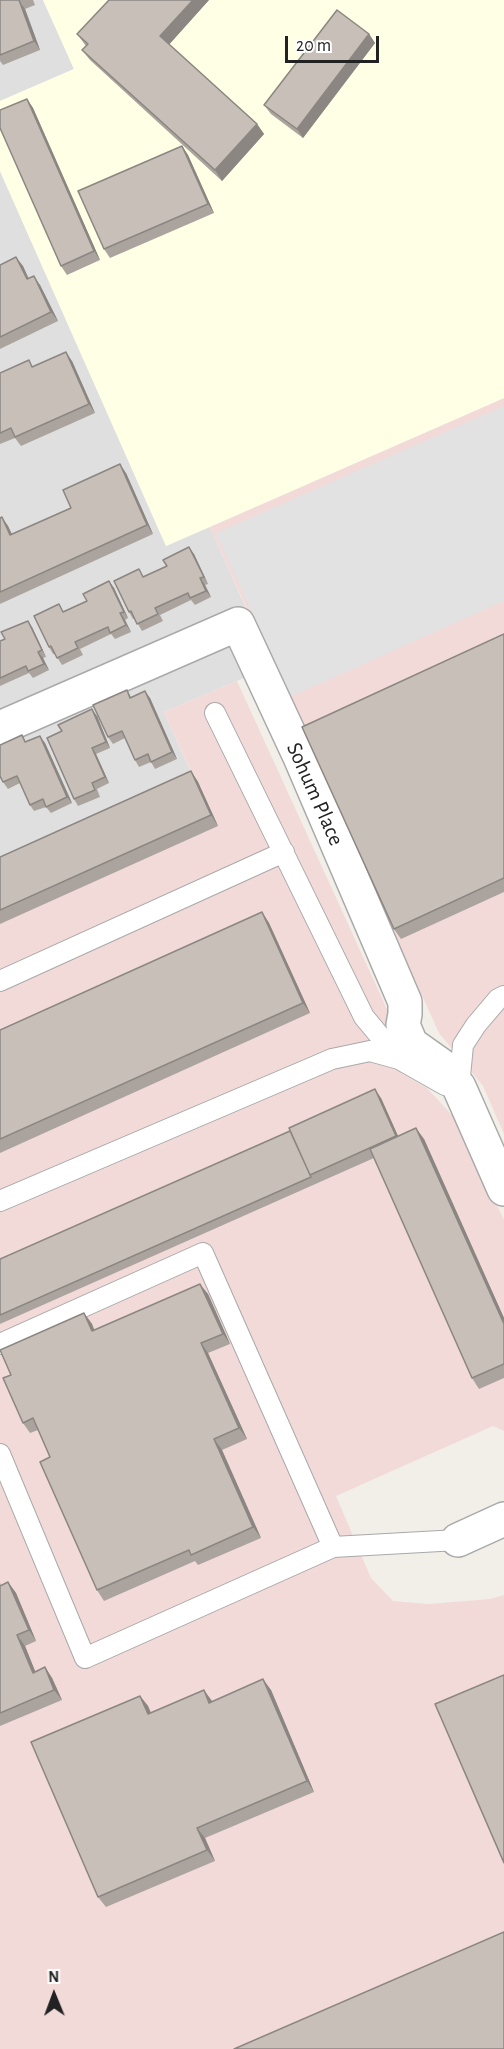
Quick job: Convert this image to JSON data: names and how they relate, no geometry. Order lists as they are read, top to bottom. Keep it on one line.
{"streets":{"street":["Sohum Place"]},"scale_bar":"20 m","north":"top"}
